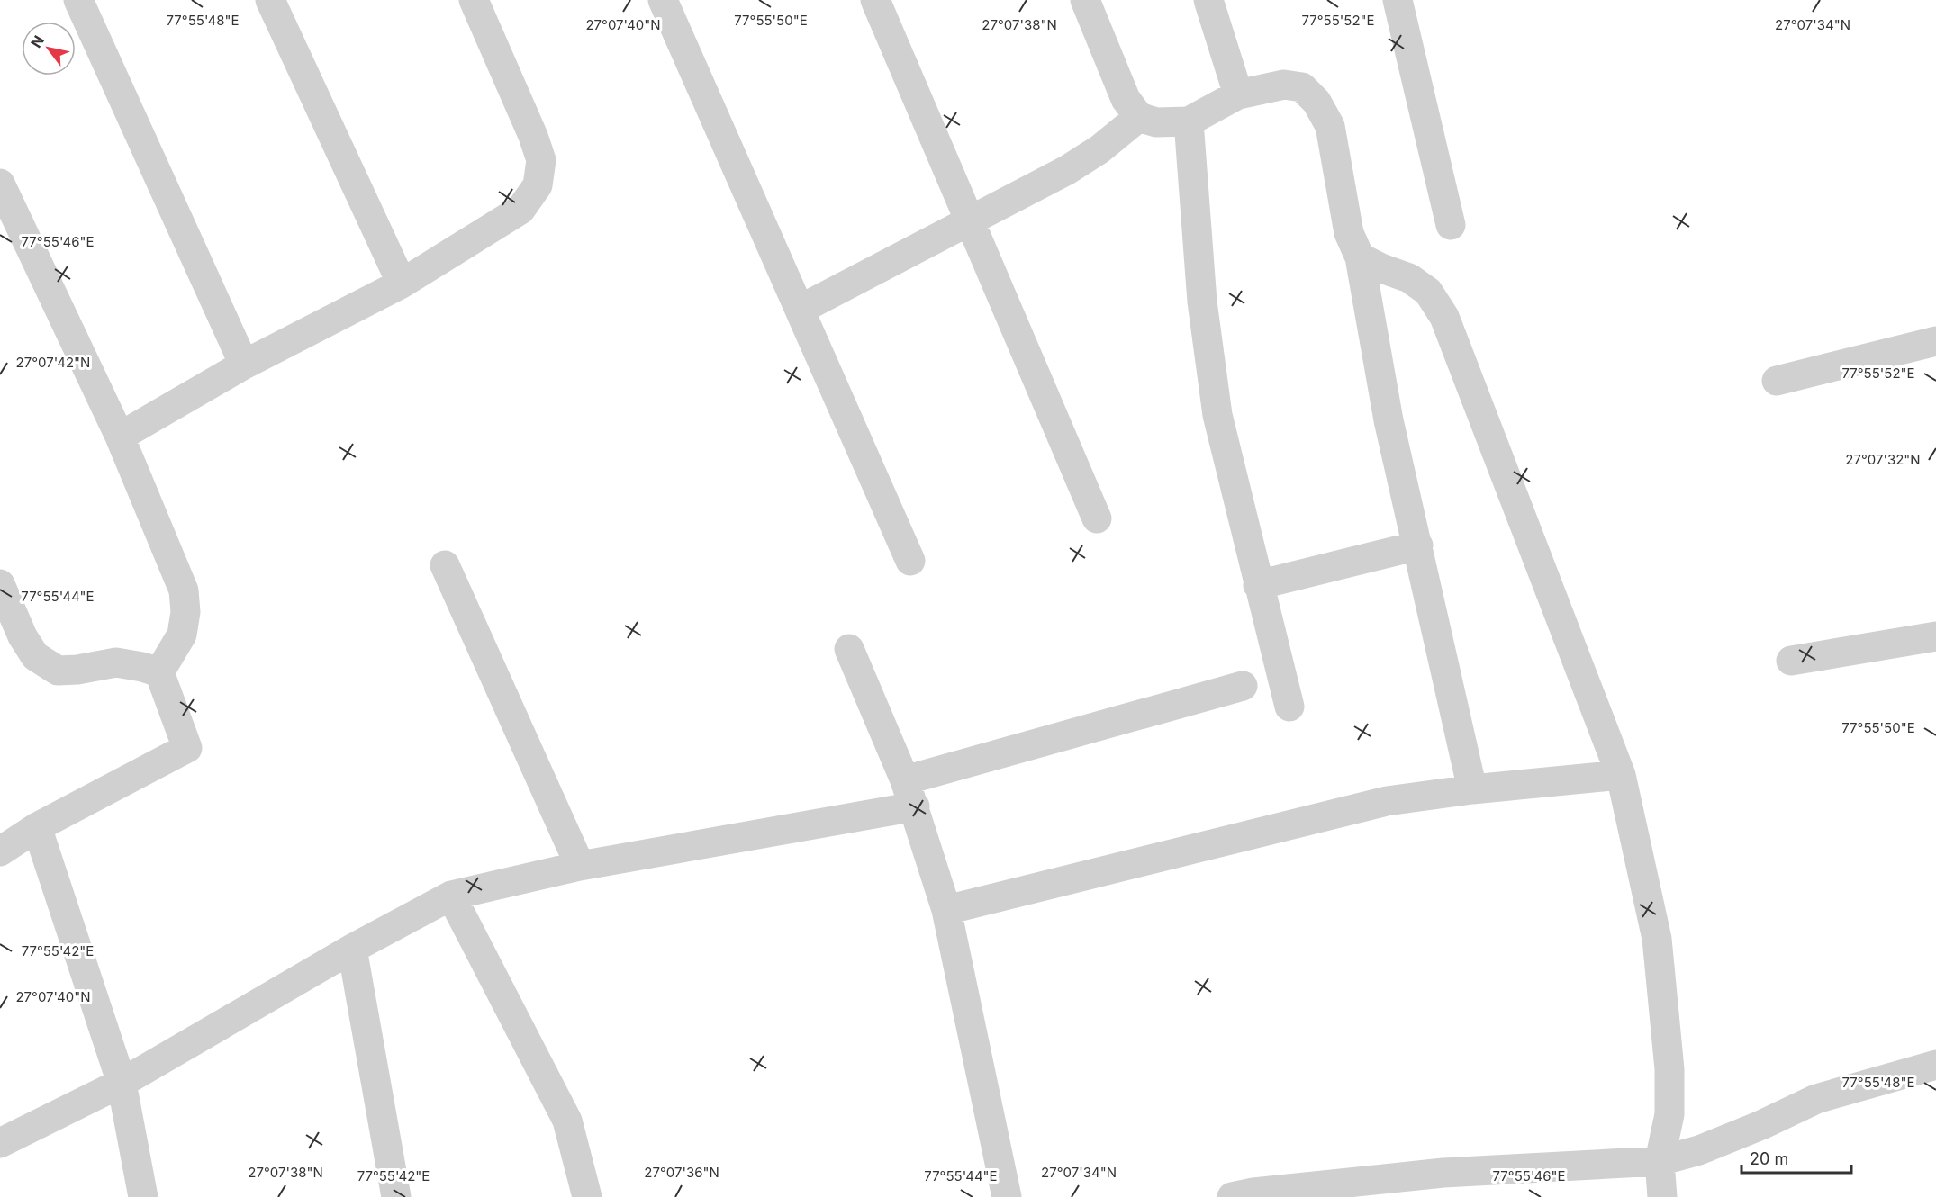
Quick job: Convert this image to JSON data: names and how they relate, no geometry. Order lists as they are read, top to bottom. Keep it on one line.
{"scale_bar":"20 m","north":"top left","coordinates":["77°55'48\"E","77°55'50\"E","77°55'52\"E","27°07'40\"N","27°07'38\"N","27°07'34\"N","77°55'46\"E","27°07'42\"N","27°07'32\"N","77°55'44\"E","77°55'42\"E","27°07'36\"N"]}
